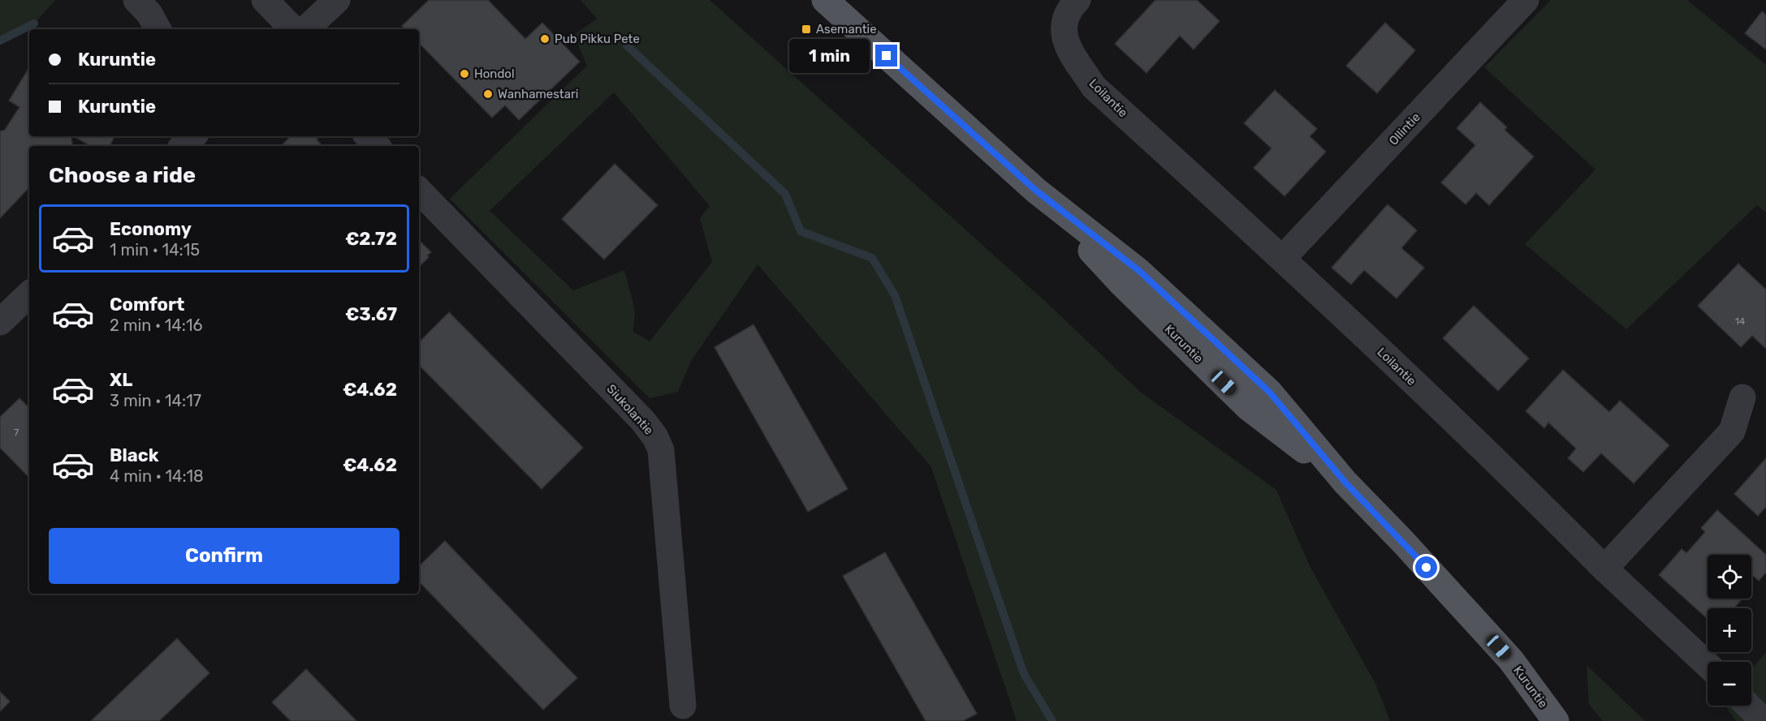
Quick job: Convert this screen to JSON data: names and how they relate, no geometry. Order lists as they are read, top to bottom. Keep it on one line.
{"streets":{"main road":["Kuruntie"],"street":["Loilantie","Ollintie","Siukolantie"]},"crossings":[["Loilantie","Ollintie"]],"places":{"transit":["Asemantie"],"other":["Pub Pikku Pete","Hondol","Wanhamestari"]},"house_numbers":["14","7"],"page":{"banner":["Kuruntie","Kuruntie"],"bubble":"1 min","heading":"Choose a ride","list":[{"name":"Economy","note":"1 min · 14:15","value":"€2.72"},{"name":"Comfort","note":"2 min · 14:16","value":"€3.67"},{"name":"XL","note":"3 min · 14:17","value":"€4.62"},{"name":"Black","note":"4 min · 14:18","value":"€4.62"}],"buttons":"Confirm","map_buttons":["+","−"]}}
